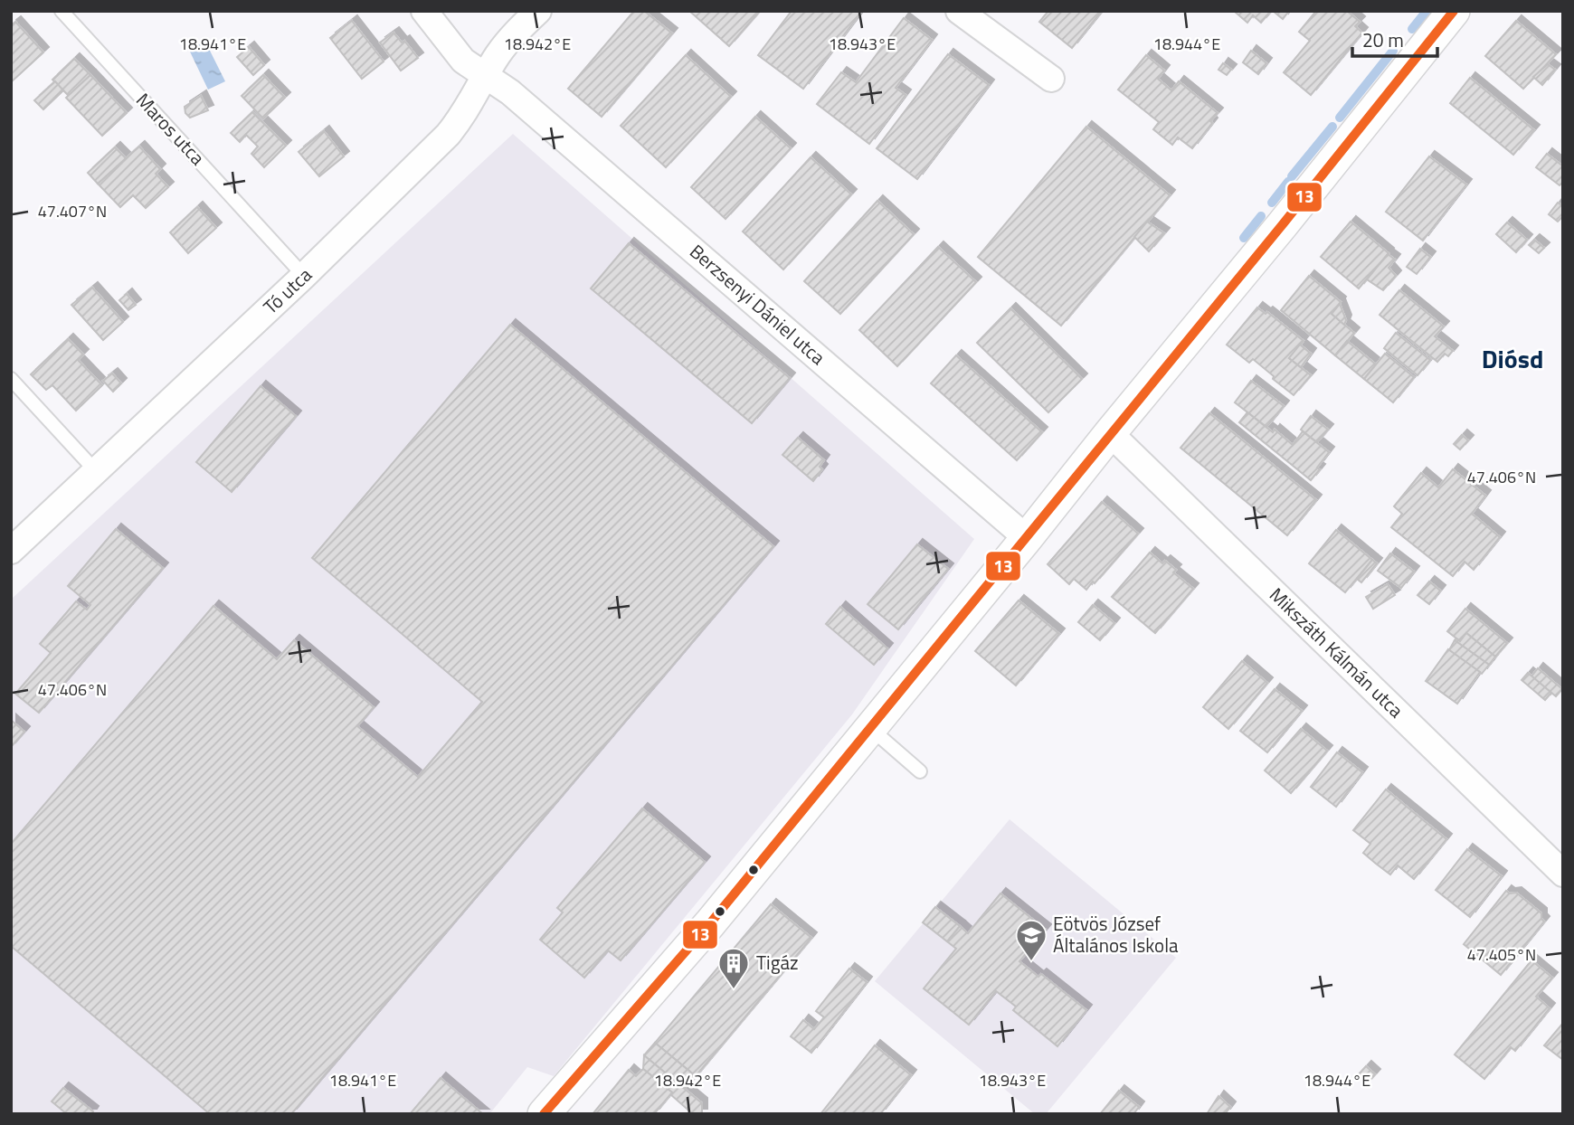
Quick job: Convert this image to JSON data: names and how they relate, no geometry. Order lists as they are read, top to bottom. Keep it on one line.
{"streets":{"street":["Tó utca","Berzsenyi Dániel utca","Mikszáth Kálmán utca"],"lane":["Maros utca"]},"crossings":[["Maros utca","Tó utca"],["Tó utca","Berzsenyi Dániel utca"]],"districts":["Diósd"],"places":{"school or university":["Eötvös József Általános Iskola"],"building":["Tigáz"]},"lines":["transit line 13"],"scale_bar":"20 m","coordinates":["18.941°E","18.942°E","18.943°E","18.944°E","47.407°N","47.406°N","47.405°N"]}
